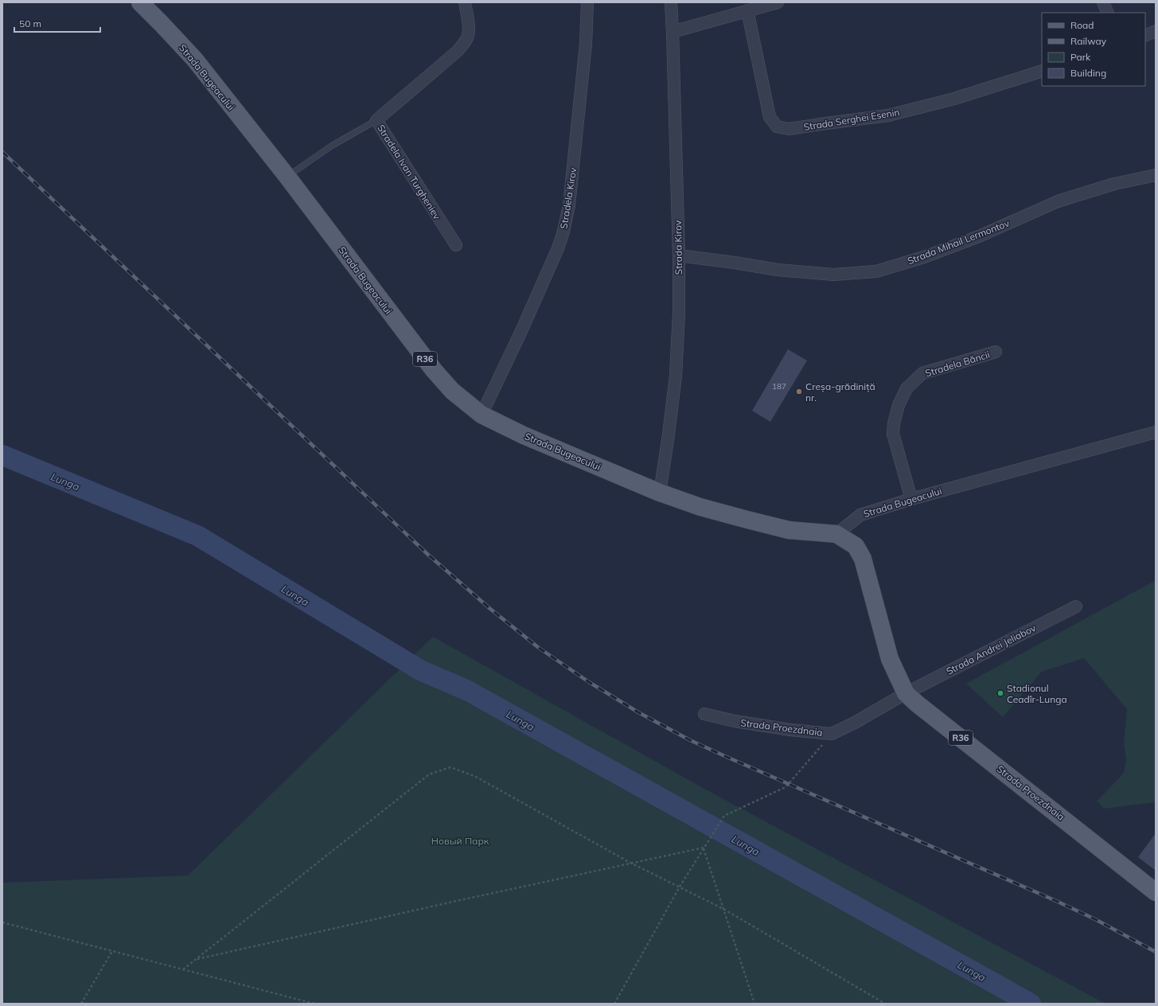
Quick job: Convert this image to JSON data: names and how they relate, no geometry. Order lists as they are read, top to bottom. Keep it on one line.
{"streets":{"main road":["Strada Bugeacului","R36","Strada Proezdnaia"],"street":["Strada Serghei Esenin","Stradela Ivan Turgheniev","Stradela Kirov","Strada Mihail Lermontov","Strada Kirov","Stradela Băncii","Strada Andrei Jeliabov"]},"crossings":[["Strada Bugeacului","Stradela Kirov"],["Strada Bugeacului","Strada Kirov"],["Strada Bugeacului","Stradela Băncii"],["Strada Bugeacului","Strada Proezdnaia"],["Strada Mihail Lermontov","Strada Kirov"],["Strada Andrei Jeliabov","Strada Proezdnaia"]],"water":["Lunga"],"parks":["Новый Парк"],"places":["Creșa-grădiniță nr.","Stadionul Ceadîr-Lunga"],"house_numbers":["187"],"legend":["Road","Railway","Park","Building"],"scale_bar":"50 m"}
